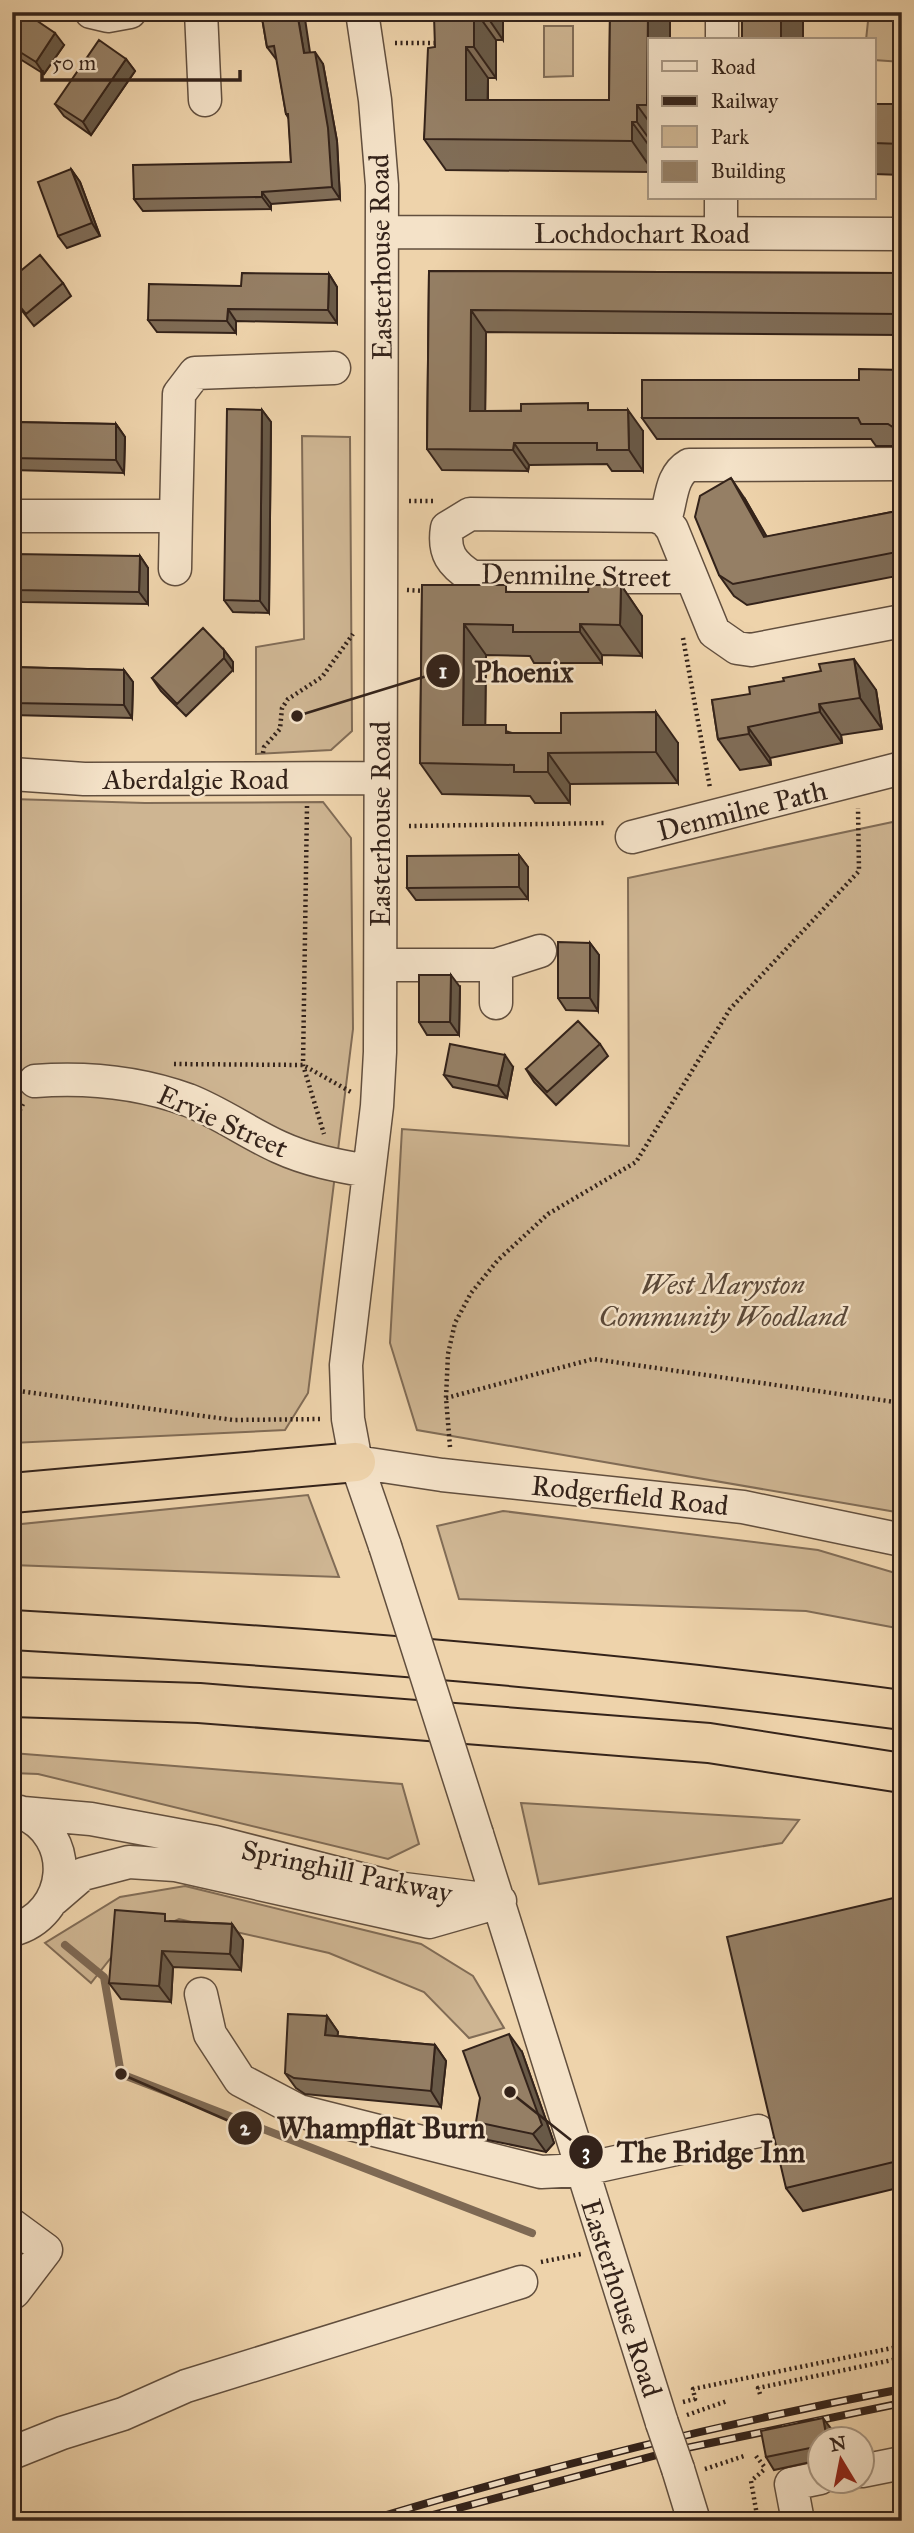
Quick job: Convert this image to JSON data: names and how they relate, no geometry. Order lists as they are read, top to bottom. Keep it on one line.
{"streets":{"street":["Lochdochart Road","Easterhouse Road","Denmilne Street","Aberdalgie Road","Denmilne Path","Ervie Street","Rodgerfield Road","Springhill Parkway"]},"crossings":[["Lochdochart Road","Easterhouse Road"],["Easterhouse Road","Aberdalgie Road"],["Easterhouse Road","Denmilne Path"],["Easterhouse Road","Ervie Street"],["Easterhouse Road","Rodgerfield Road"],["Easterhouse Road","Springhill Parkway"]],"parks":["West Maryston Community Woodland"],"places":["Phoenix","Whampflat Burn","The Bridge Inn"],"legend":["Road","Railway","Park","Building"],"scale_bar":"50 m","north":"top"}
